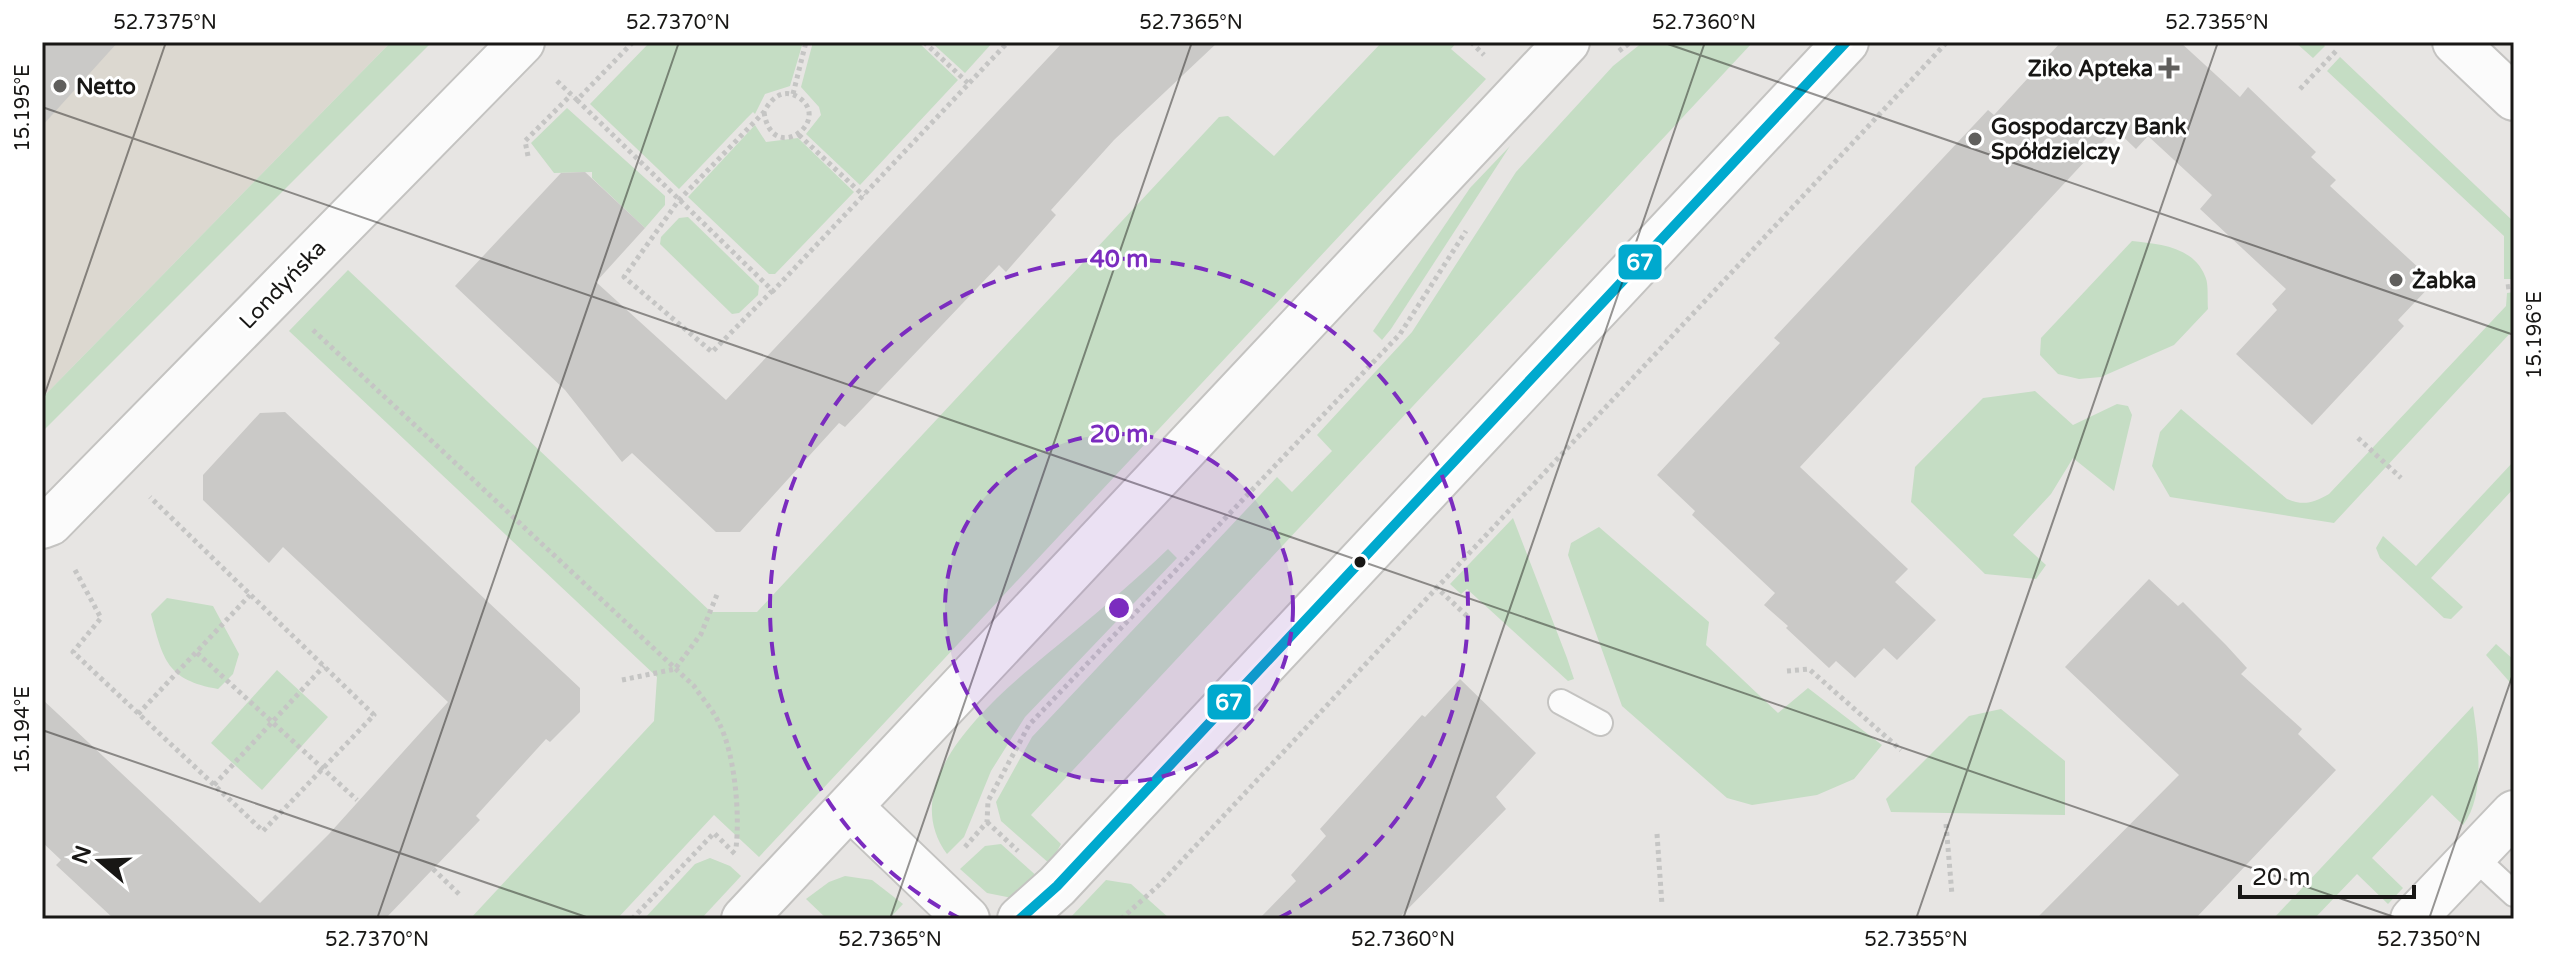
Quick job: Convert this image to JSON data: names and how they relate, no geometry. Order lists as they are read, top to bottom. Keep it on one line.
{"streets":{"street":["Londyńska"]},"places":{"health":["Ziko Apteka"],"other":["Netto","Gospodarczy Bank Spółdzielczy","Żabka"]},"lines":["transit line 67"],"scale_bar":"20 m","north":"left","coordinates":["52.7375°N","52.7370°N","52.7365°N","52.7360°N","52.7355°N","15.195°E","15.196°E","15.194°E","52.7350°N"],"rings":["40 m","20 m"]}
